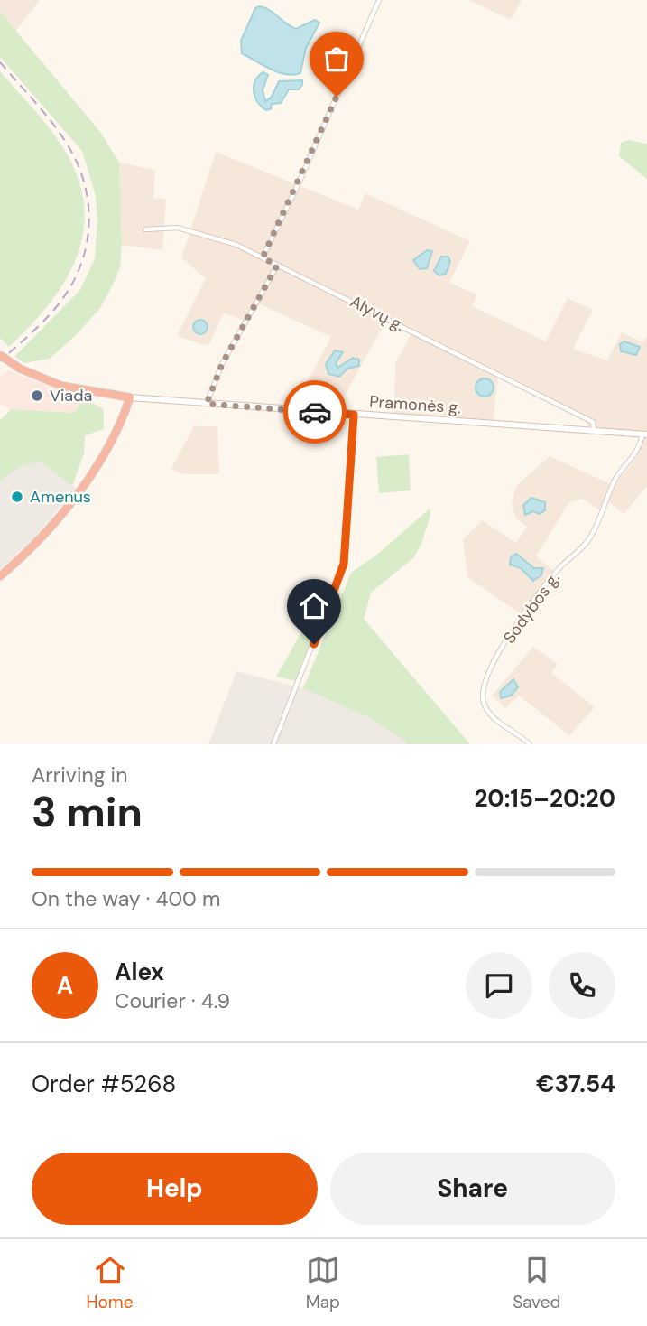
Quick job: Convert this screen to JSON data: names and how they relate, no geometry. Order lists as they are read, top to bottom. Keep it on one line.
{"streets":{"highway":["Pramonės g."],"street":["Alyvų g.","Sodybos g."]},"crossings":[["Alyvų g.","Pramonės g."],["Pramonės g.","Sodybos g."]],"places":["Viada","Amenus"],"page":{"heading":["3 min","Arriving in","20:15–20:20"],"panel":["Alex","Courier · 4.9","Order #5268","€37.54"],"bar":"On the way · 400 m","round":"A","buttons":["Help","Share"],"tabs":["Home","Map","Saved"]}}
